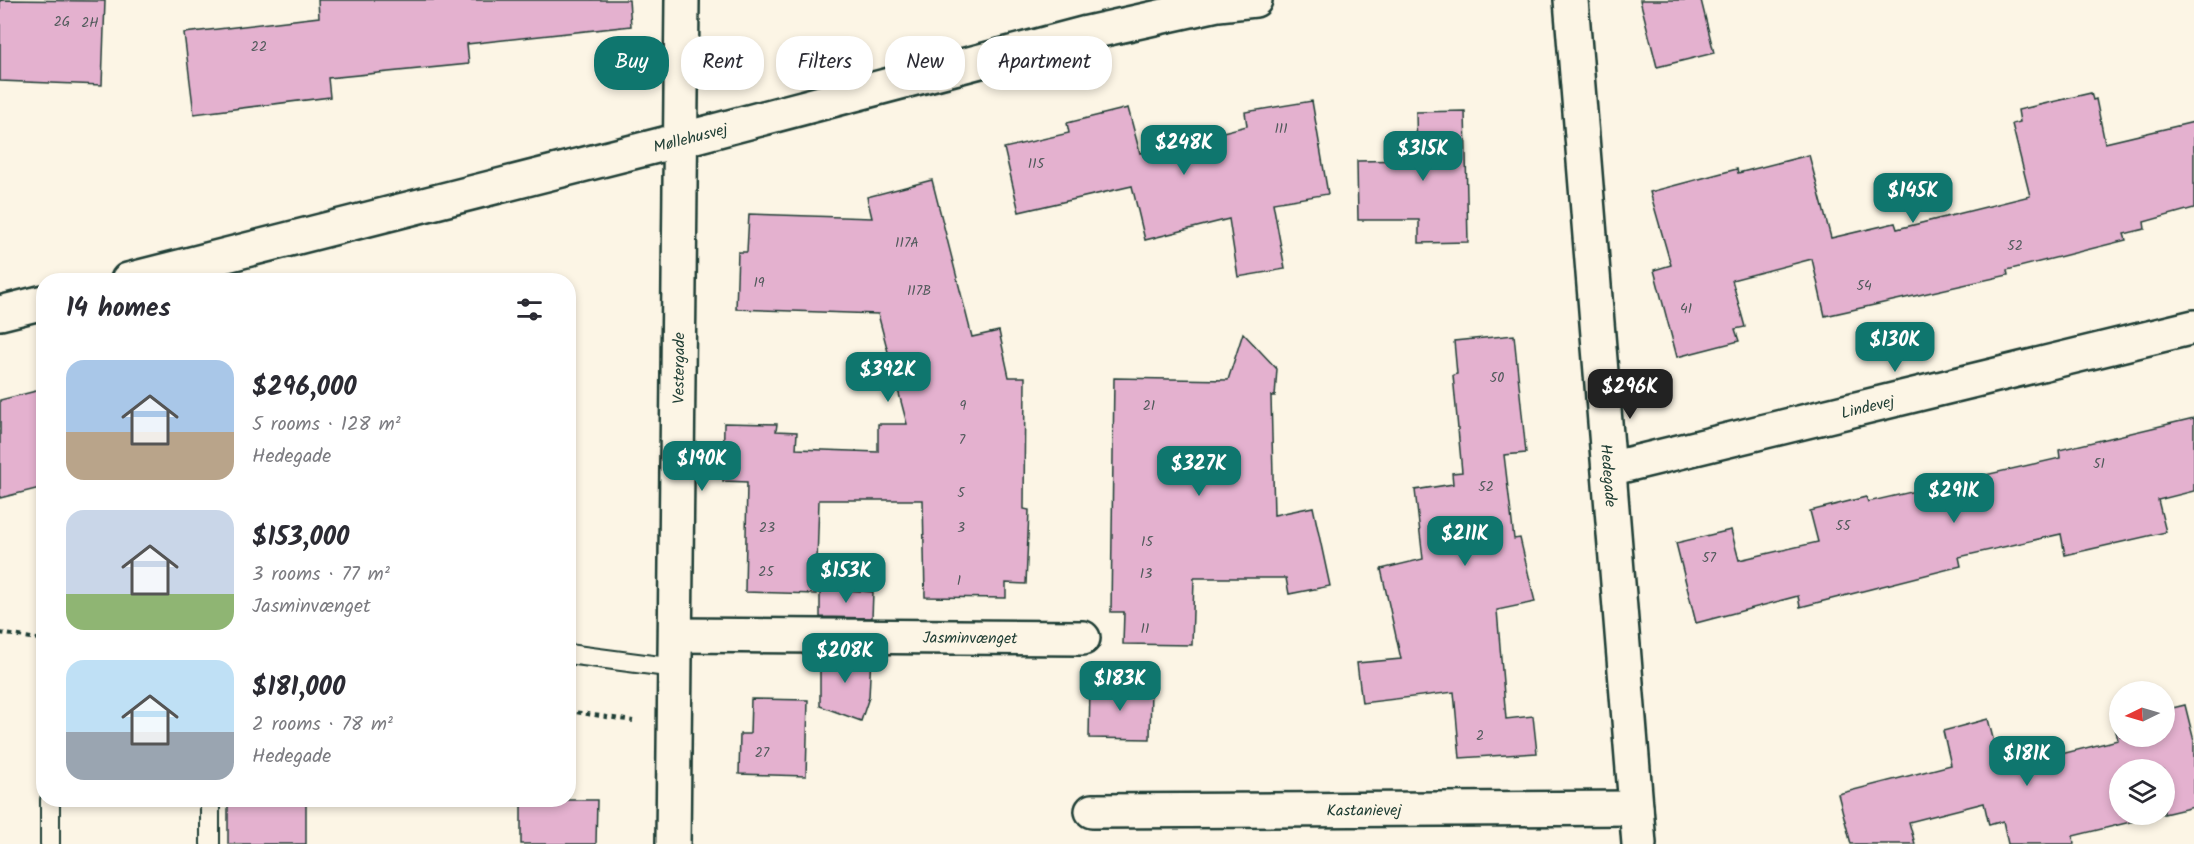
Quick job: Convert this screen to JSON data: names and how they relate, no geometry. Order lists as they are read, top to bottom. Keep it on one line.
{"streets":{"street":["Møllehusvej","Vestergade","Lindevej","Hedegade","Jasminvænget","Kastanievej"]},"crossings":[["Møllehusvej","Vestergade"],["Vestergade","Jasminvænget"],["Lindevej","Hedegade"],["Hedegade","Kastanievej"]],"house_numbers":["2G","2H","22","111","115","117A","52","19","54","117B","41","50","9","21","7","51","52","5","55","23","3","15","57","25","13","1","11","2","27"],"north":"left","page":{"chip":["Buy","Rent","Filters","New","Apartment"],"price":["$248K","$315K","$145K","$130K","$392K","$296K","$190K","$327K","$291K","$211K","$153K","$208K","$183K","$181K"],"heading":"14 homes","list":[{"name":"$296,000","note":"5 rooms · 128 m² · Hedegade"},{"name":"$153,000","note":"3 rooms · 77 m² · Jasminvænget"},{"name":"$181,000","note":"2 rooms · 78 m² · Hedegade"}]}}
